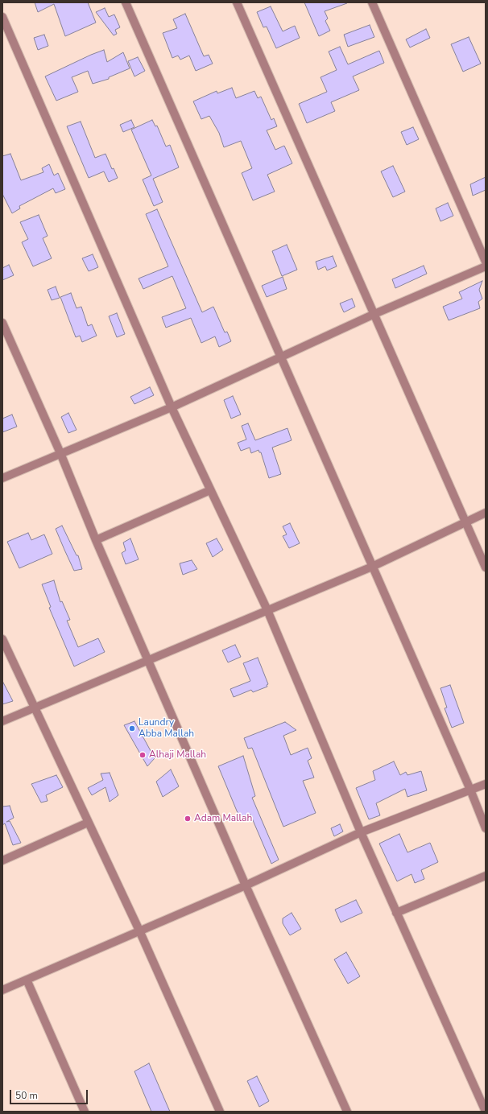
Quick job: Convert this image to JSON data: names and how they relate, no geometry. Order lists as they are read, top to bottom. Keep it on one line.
{"places":["Laundry Abba Mallah","Alhaji Mallah","Adam Mallah"],"scale_bar":"50 m"}
